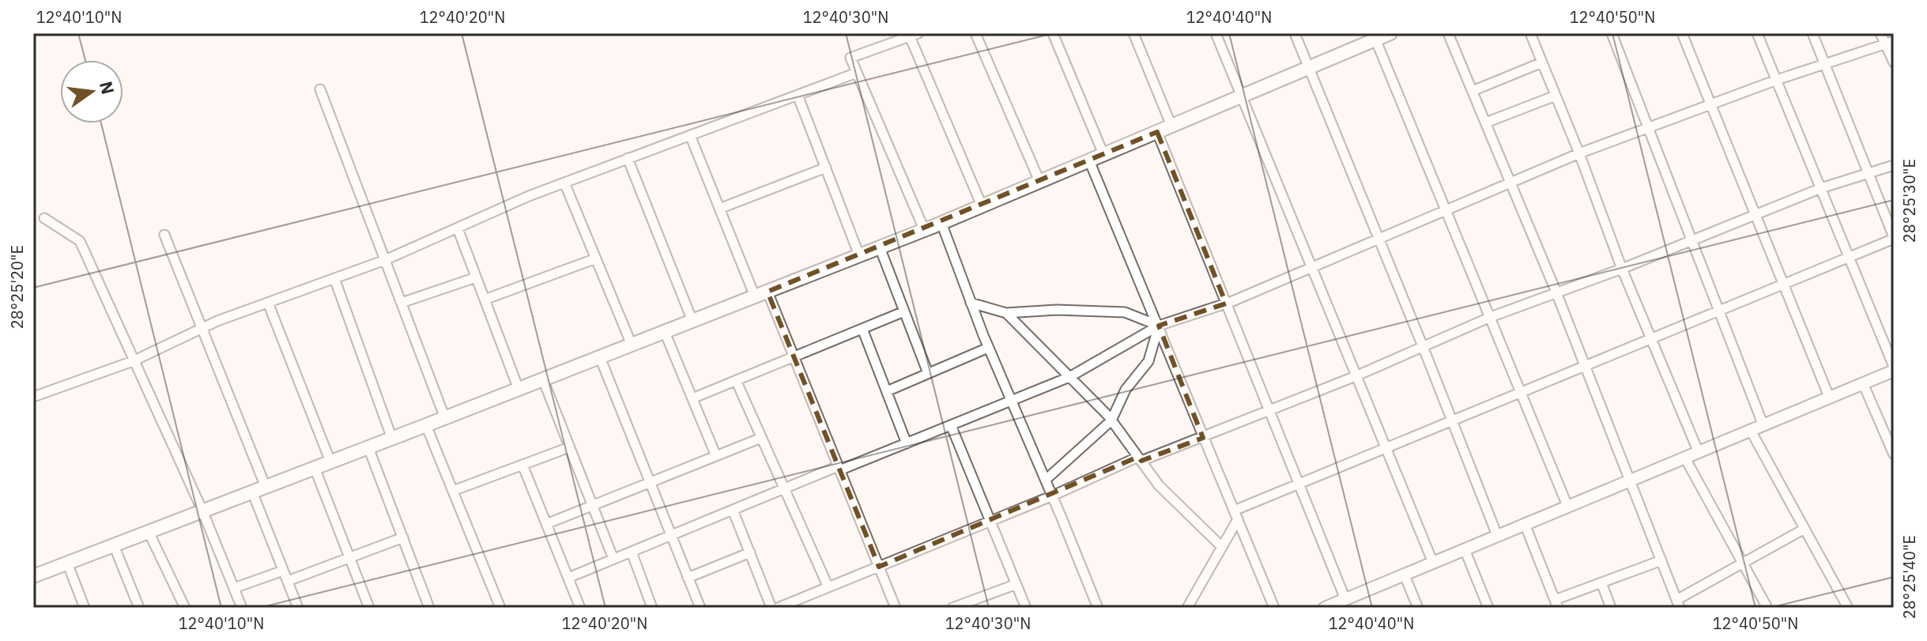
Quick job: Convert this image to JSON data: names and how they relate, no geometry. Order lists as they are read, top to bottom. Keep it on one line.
{"north":"right","coordinates":["12°40'10\"N","12°40'20\"N","12°40'30\"N","12°40'40\"N","12°40'50\"N","28°25'30\"E","28°25'20\"E","28°25'40\"E"]}
